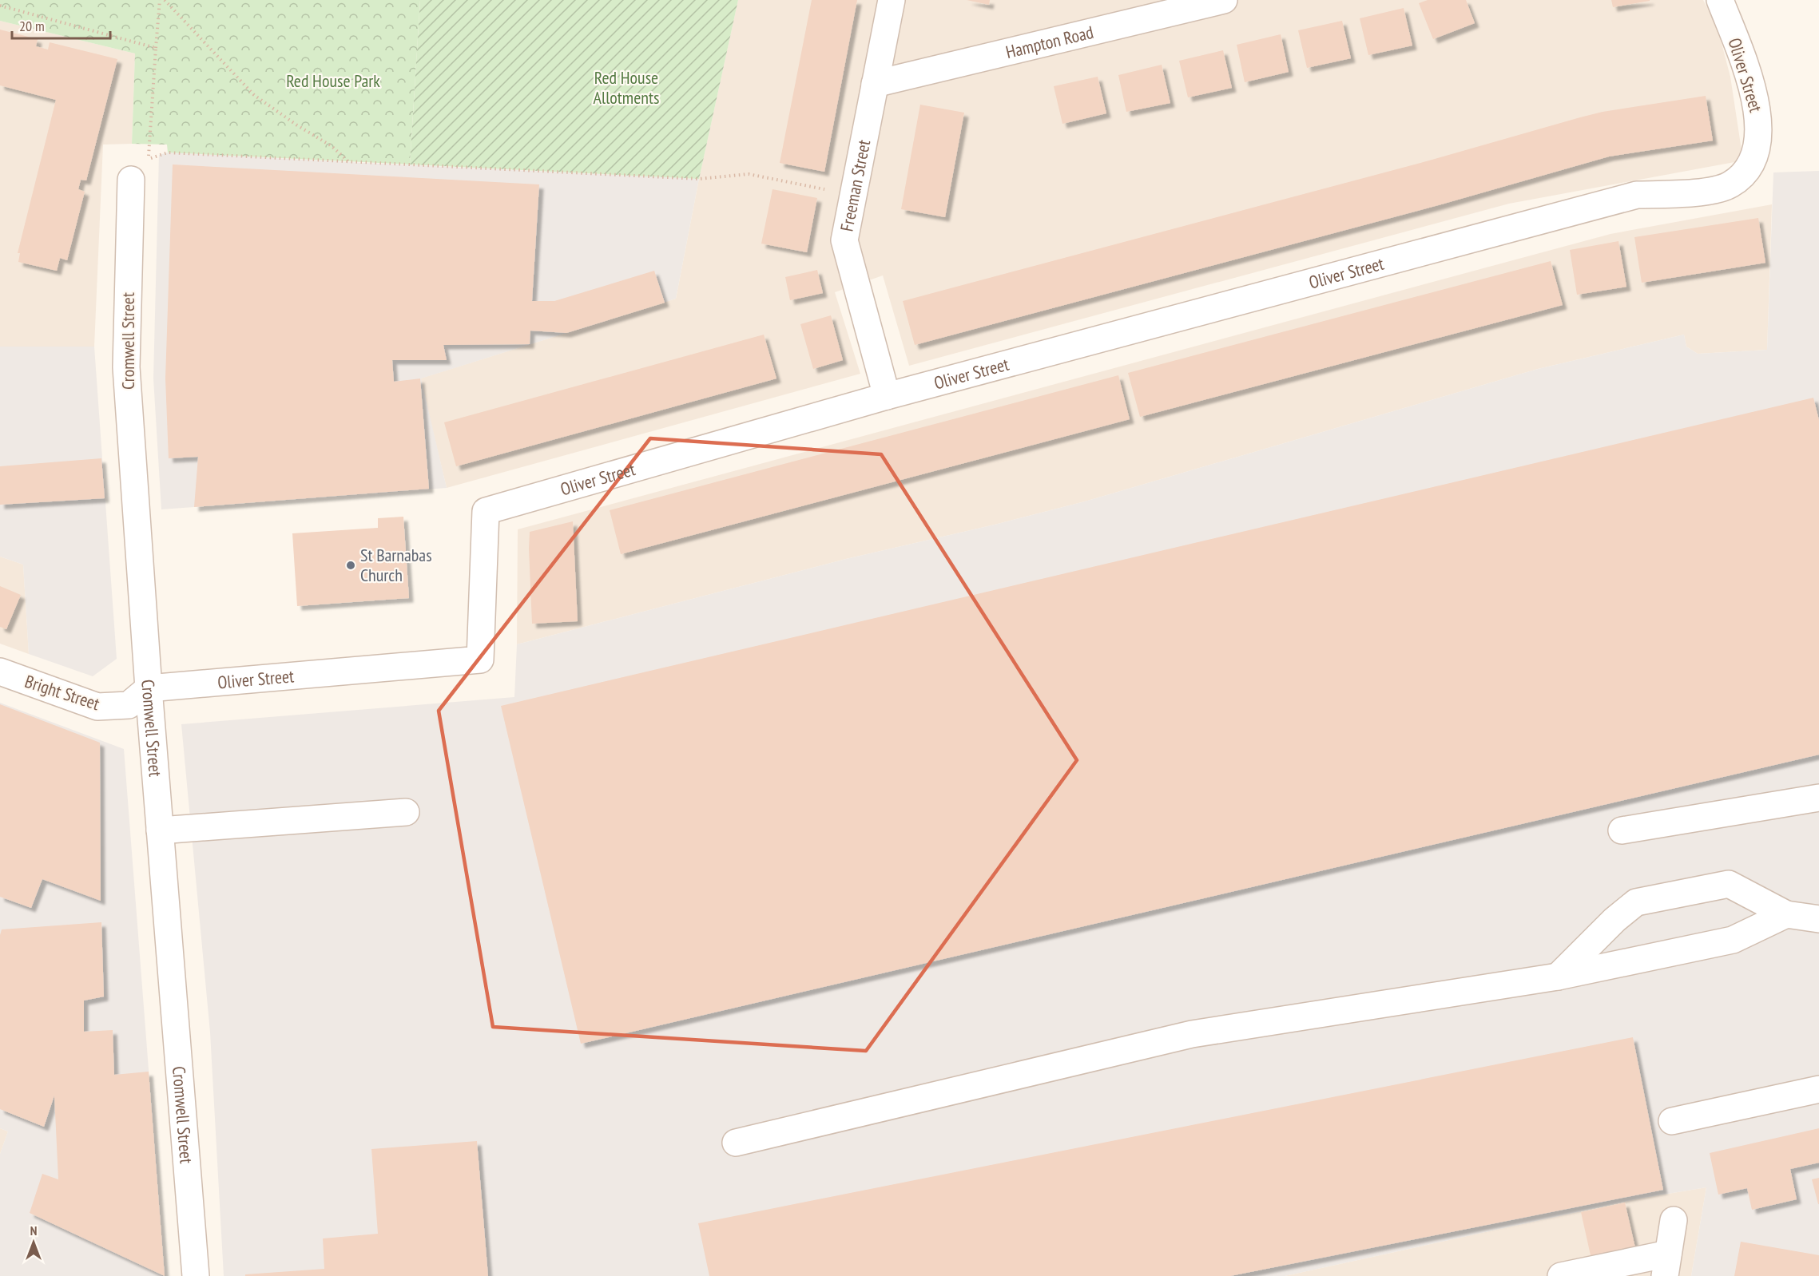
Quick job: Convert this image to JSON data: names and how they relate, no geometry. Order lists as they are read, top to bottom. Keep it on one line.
{"streets":{"street":["Hampton Road","Oliver Street","Freeman Street","Cromwell Street","Bright Street"]},"crossings":[["Hampton Road","Freeman Street"],["Oliver Street","Freeman Street"],["Oliver Street","Cromwell Street"],["Oliver Street","Bright Street"],["Cromwell Street","Bright Street"]],"parks":["Red House Allotments","Red House Park"],"places":["St Barnabas Church"],"scale_bar":"20 m","north":"top"}
